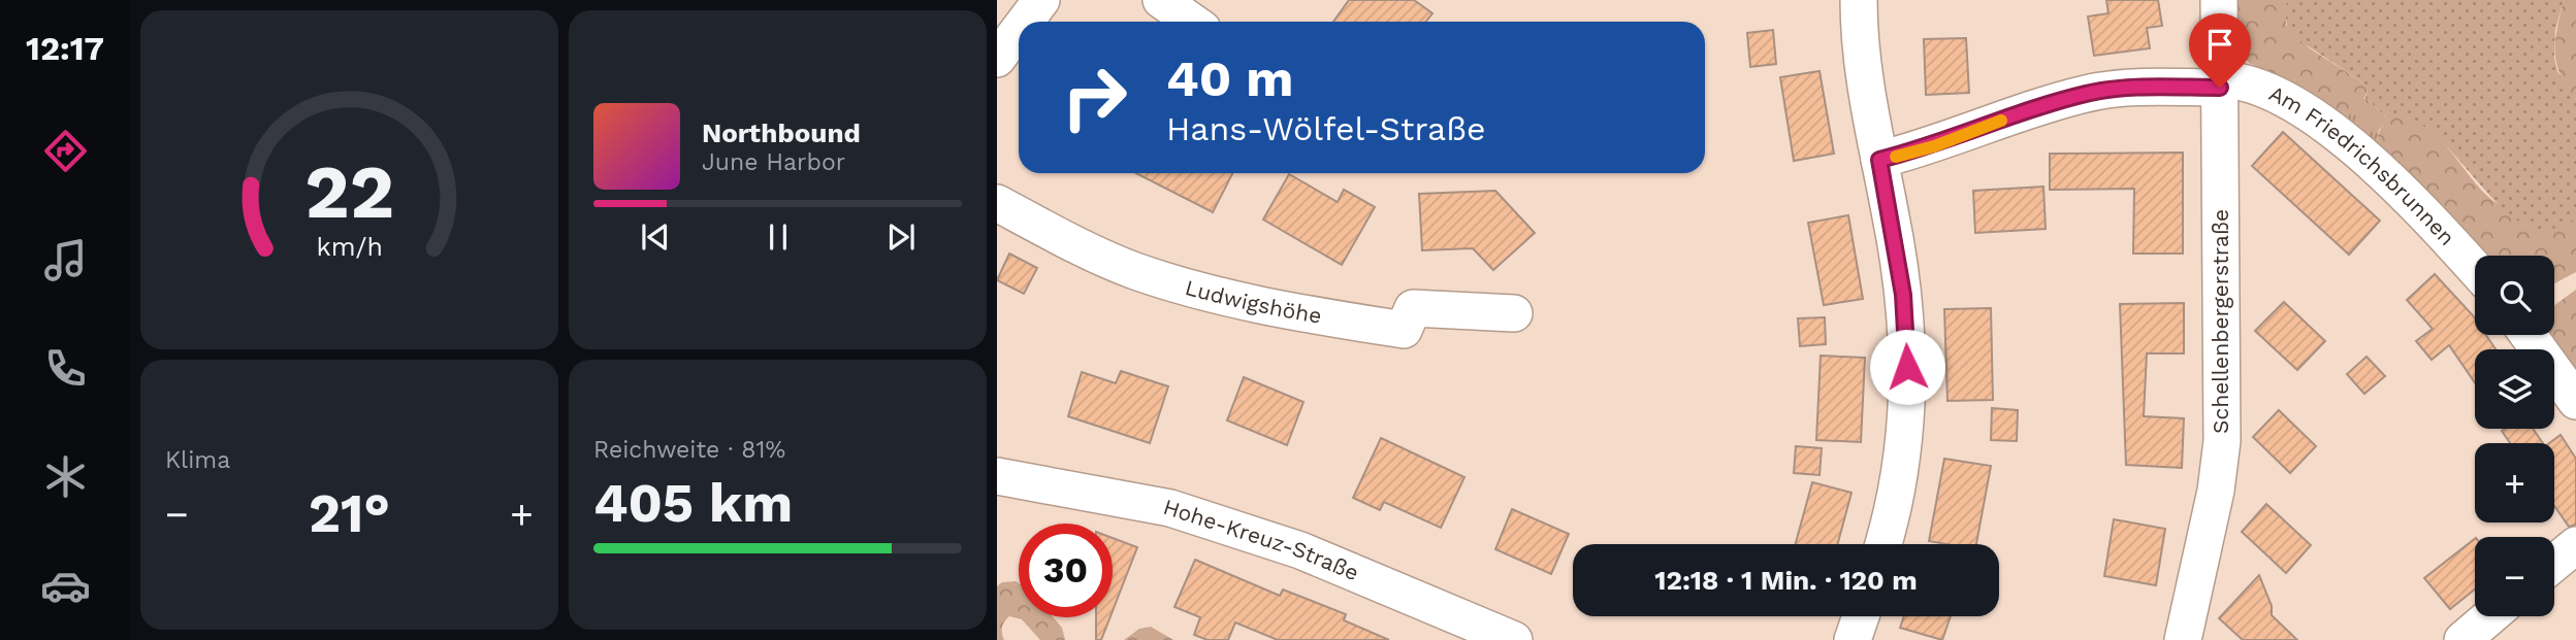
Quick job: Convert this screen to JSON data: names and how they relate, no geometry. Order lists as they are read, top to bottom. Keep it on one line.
{"streets":{"street":["Am Friedrichsbrunnen","Ludwigshöhe","Schellenbergerstraße","Hohe-Kreuz-Straße"]},"crossings":[["Am Friedrichsbrunnen","Schellenbergerstraße"]],"page":{"tabs":"12:17","turn":["40 m","Hans-Wölfel-Straße"],"song":["Northbound","June Harbor"],"map_buttons":["+","−"],"tile":["Klima",["Reichweite · 81%","405 km"]],"heat":["−","21°","+"],"limit":"30","trip":"12:18 · 1 Min. · 120 m","gauge":["22","km/h"]}}
